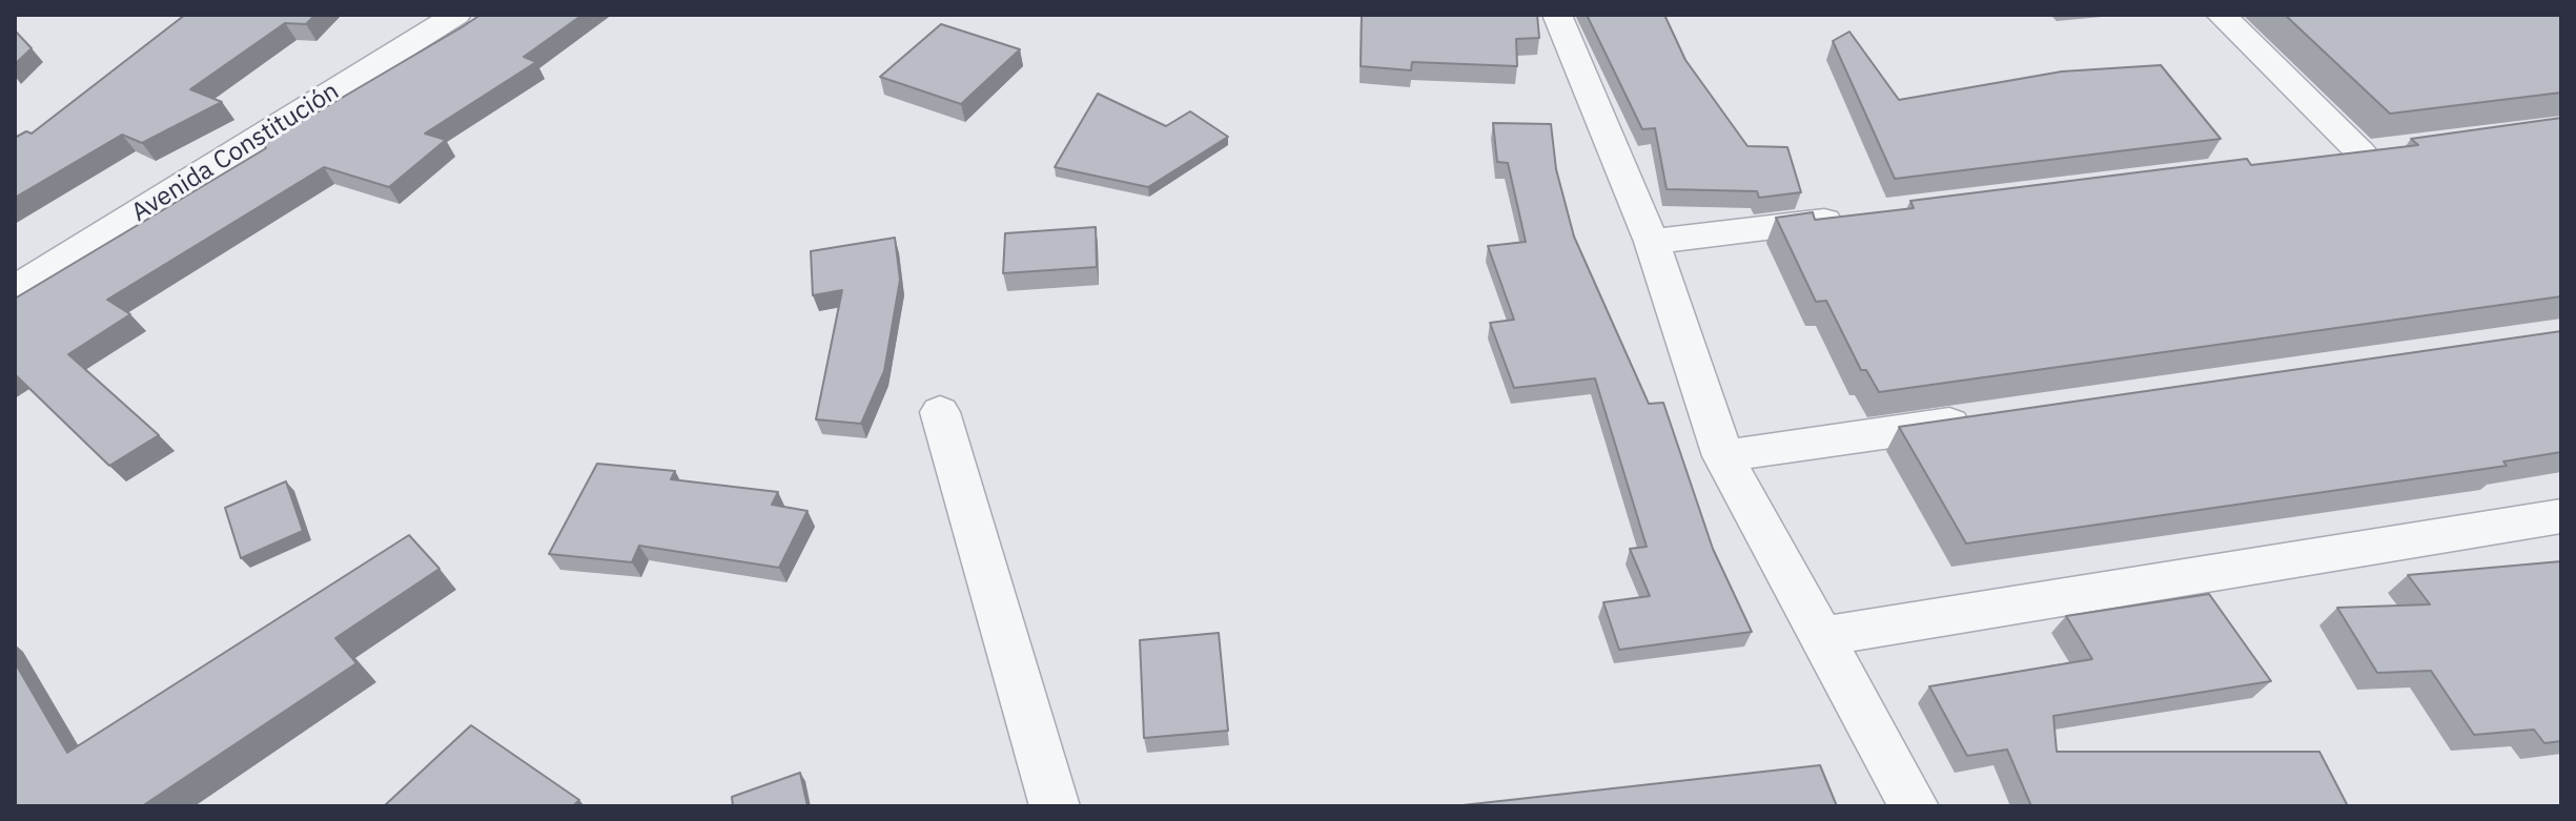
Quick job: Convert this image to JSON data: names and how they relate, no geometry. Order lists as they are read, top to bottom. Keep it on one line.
{"streets":{"street":["Avenida Constitución"]}}
